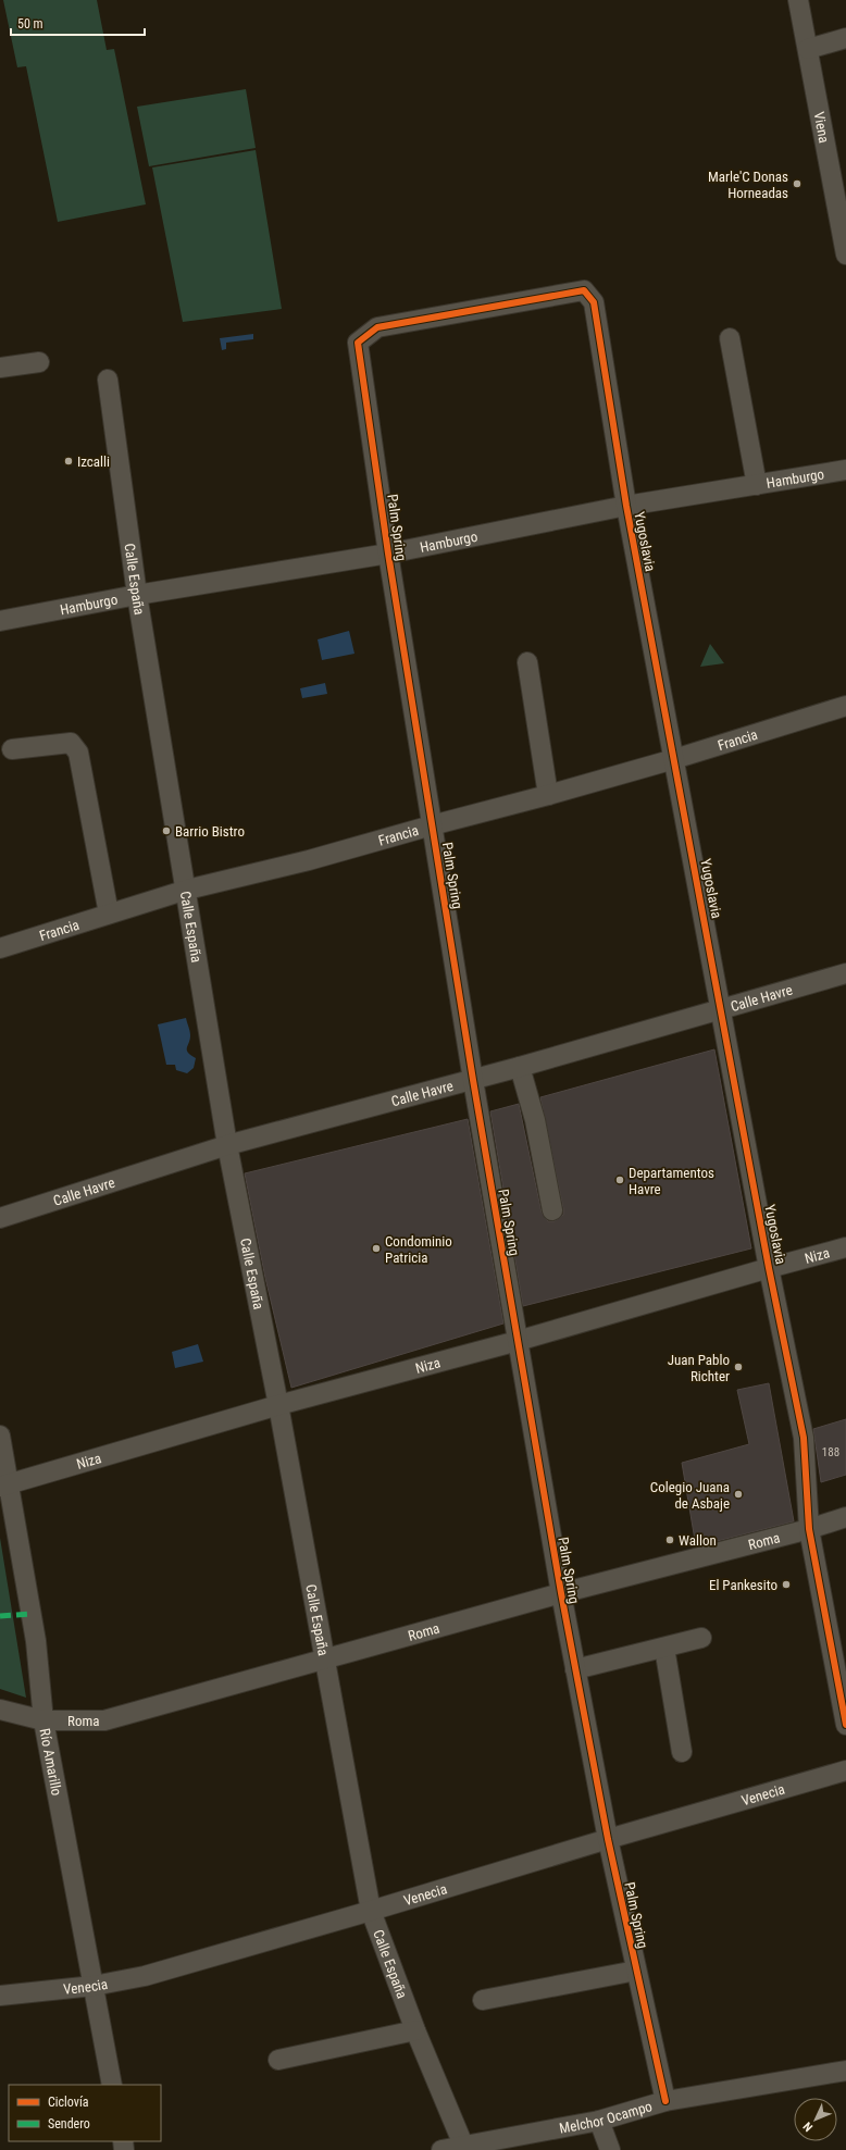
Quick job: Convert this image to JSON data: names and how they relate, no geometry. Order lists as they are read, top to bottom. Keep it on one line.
{"streets":{"street":["Viena","Hamburgo","Palm Spring","Yugoslavia","Calle España","Francia","Calle Havre","Niza","Roma","Río Amarillo","Venecia","Melchor Ocampo"]},"crossings":[["Hamburgo","Palm Spring"],["Hamburgo","Yugoslavia"],["Hamburgo","Calle España"],["Palm Spring","Yugoslavia"],["Palm Spring","Francia"],["Palm Spring","Calle Havre"],["Palm Spring","Niza"],["Palm Spring","Roma"],["Palm Spring","Venecia"],["Palm Spring","Melchor Ocampo"],["Yugoslavia","Francia"],["Yugoslavia","Calle Havre"],["Yugoslavia","Niza"],["Yugoslavia","Roma"],["Calle España","Francia"],["Calle España","Calle Havre"],["Calle España","Niza"],["Calle España","Roma"],["Calle España","Venecia"],["Calle España","Melchor Ocampo"],["Niza","Río Amarillo"],["Roma","Río Amarillo"],["Río Amarillo","Venecia"]],"places":["Marle'C Donas Horneadas","Izcalli","Barrio Bistro","Departamentos Havre","Condominio Patricia","Juan Pablo Richter","Colegio Juana de Asbaje","Wallon","El Pankesito"],"house_numbers":["188"],"legend":["Ciclovía","Sendero"],"scale_bar":"50 m","north":"bottom left"}
